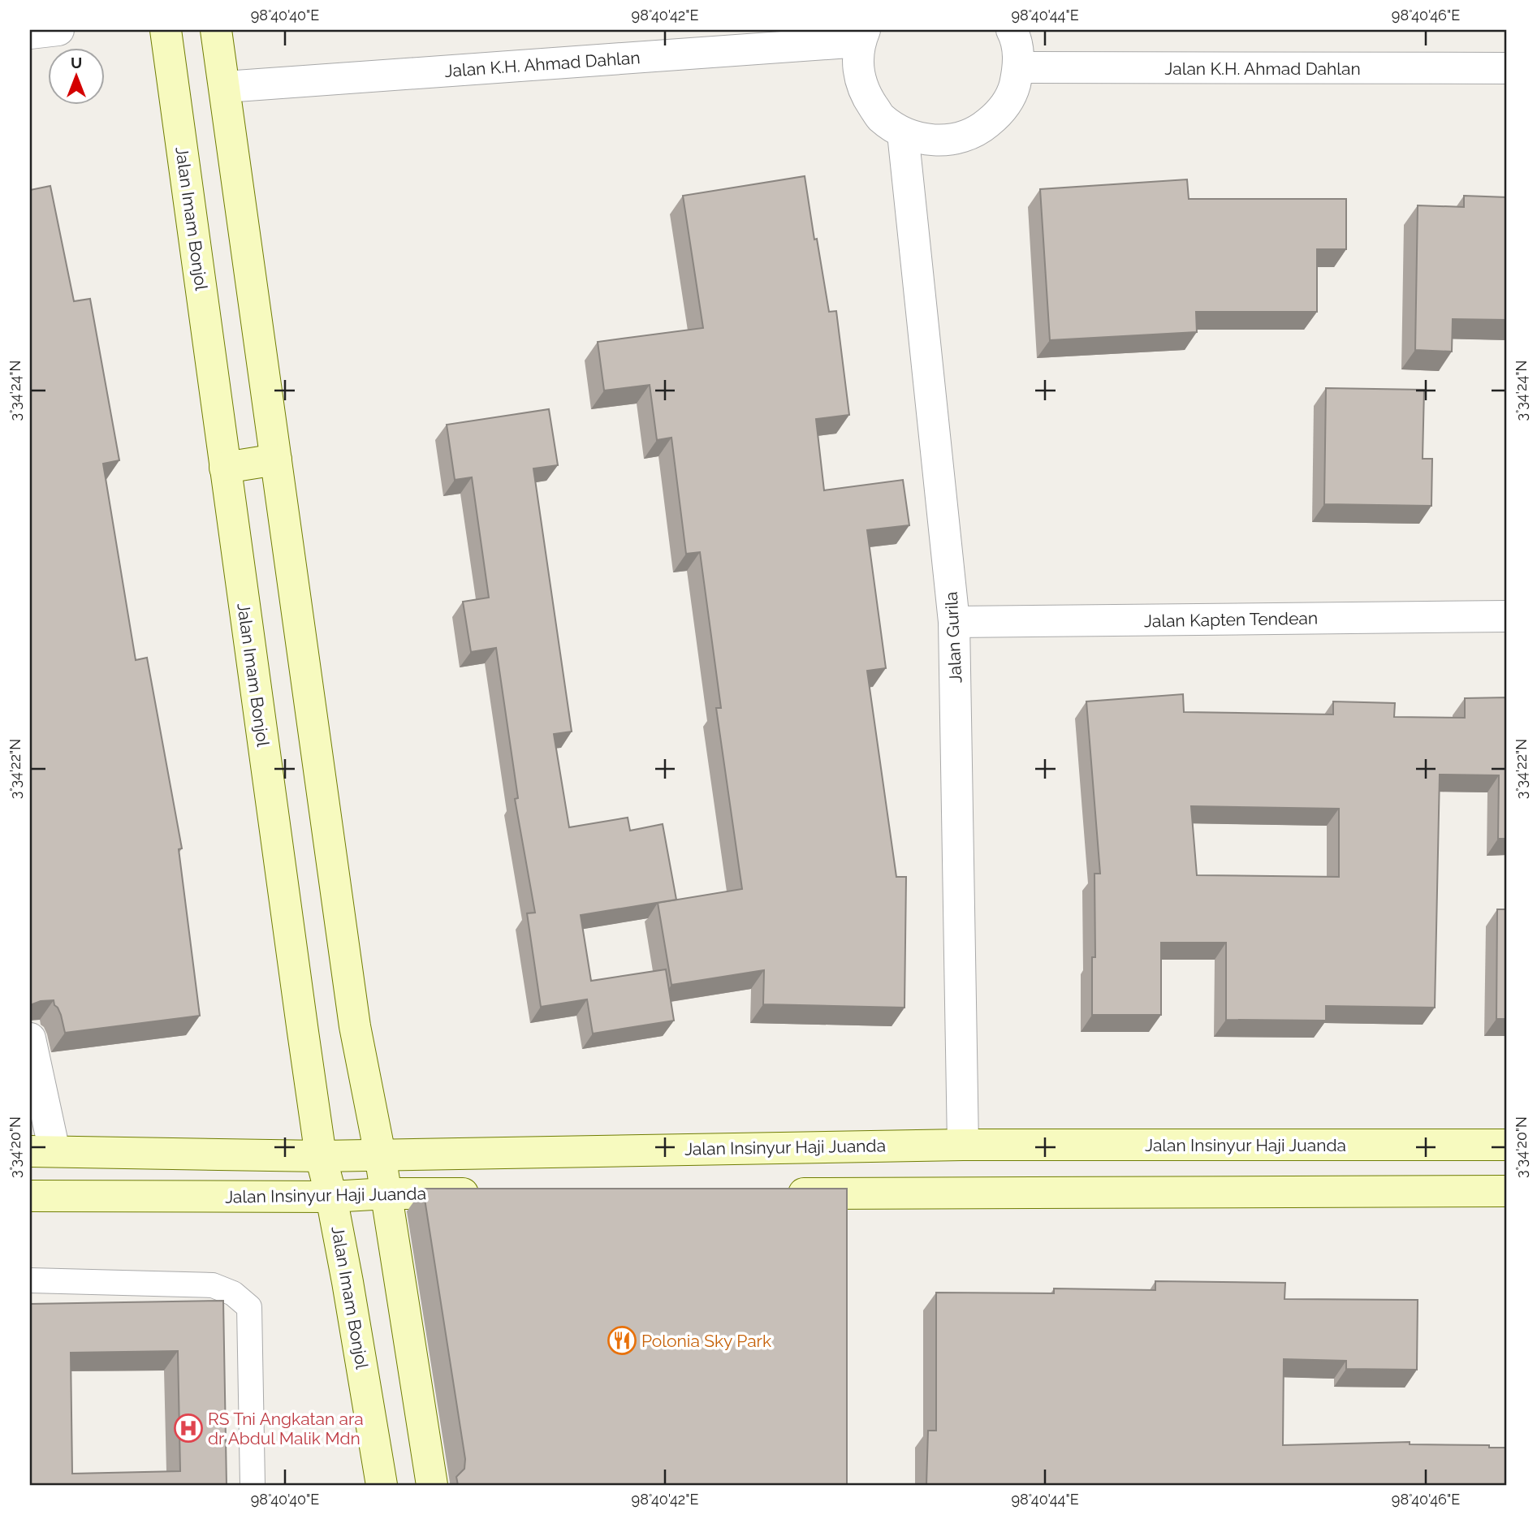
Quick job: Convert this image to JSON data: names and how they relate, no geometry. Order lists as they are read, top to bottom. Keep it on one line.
{"streets":{"main road":["Jalan Imam Bonjol","Jalan Insinyur Haji Juanda"],"street":["Jalan K.H. Ahmad Dahlan","Jalan Kapten Tendean","Jalan Gurila"]},"crossings":[["Jalan Imam Bonjol","Jalan Insinyur Haji Juanda"],["Jalan Kapten Tendean","Jalan Gurila"],["Jalan Gurila","Jalan Insinyur Haji Juanda"]],"places":{"restaurant":["Polonia Sky Park"],"hospital":["RS Tni Angkatan ara dr Abdul Malik Mdn"]},"north":"top","coordinates":["98°40'40\"E","98°40'42\"E","98°40'44\"E","98°40'46\"E","3°34'24\"N","3°34'22\"N","3°34'20\"N"]}
